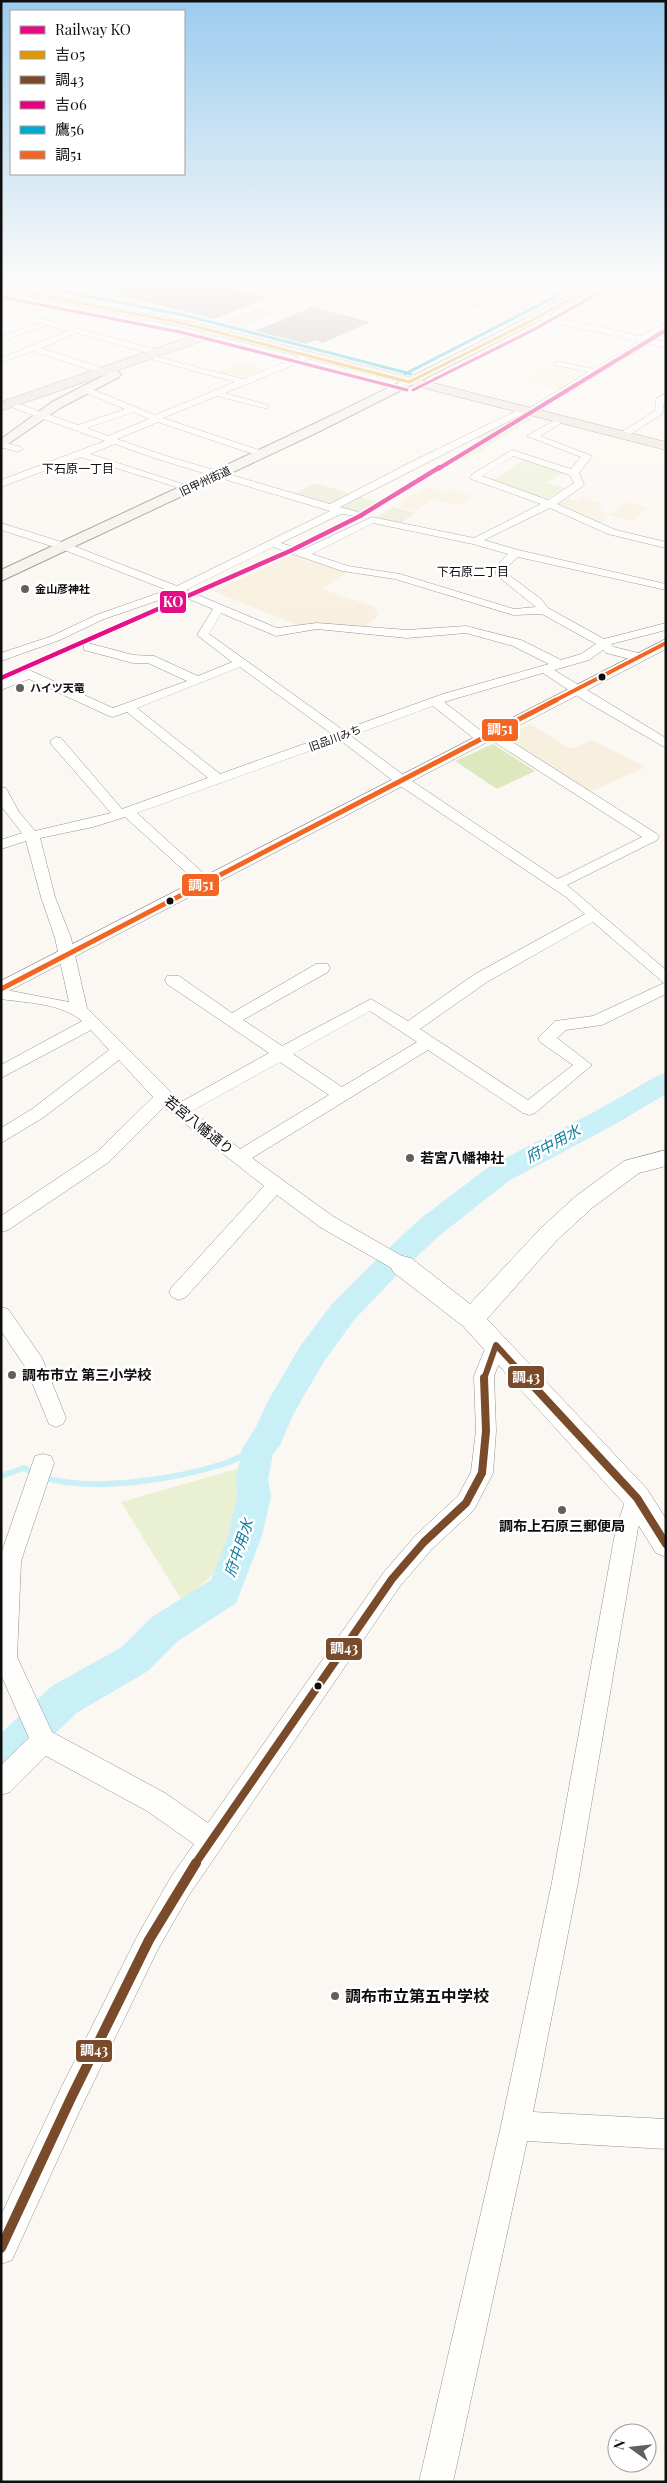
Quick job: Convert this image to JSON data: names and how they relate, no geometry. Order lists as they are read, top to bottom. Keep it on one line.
{"streets":{"main road":["旧甲州街道"],"street":["旧品川みち","若宮八幡通り"]},"districts":["下石原一丁目","下石原二丁目"],"water":["府中用水"],"places":["金山彦神社","ハイツ天竜","若宮八幡神社","調布市立 第三小学校","調布上石原三郵便局","調布市立第五中学校"],"lines":["rail line KO","transit line 調51","transit line 調43"],"legend":["Railway KO","吉05","調43","吉06","鷹56","調51"],"north":"left"}
